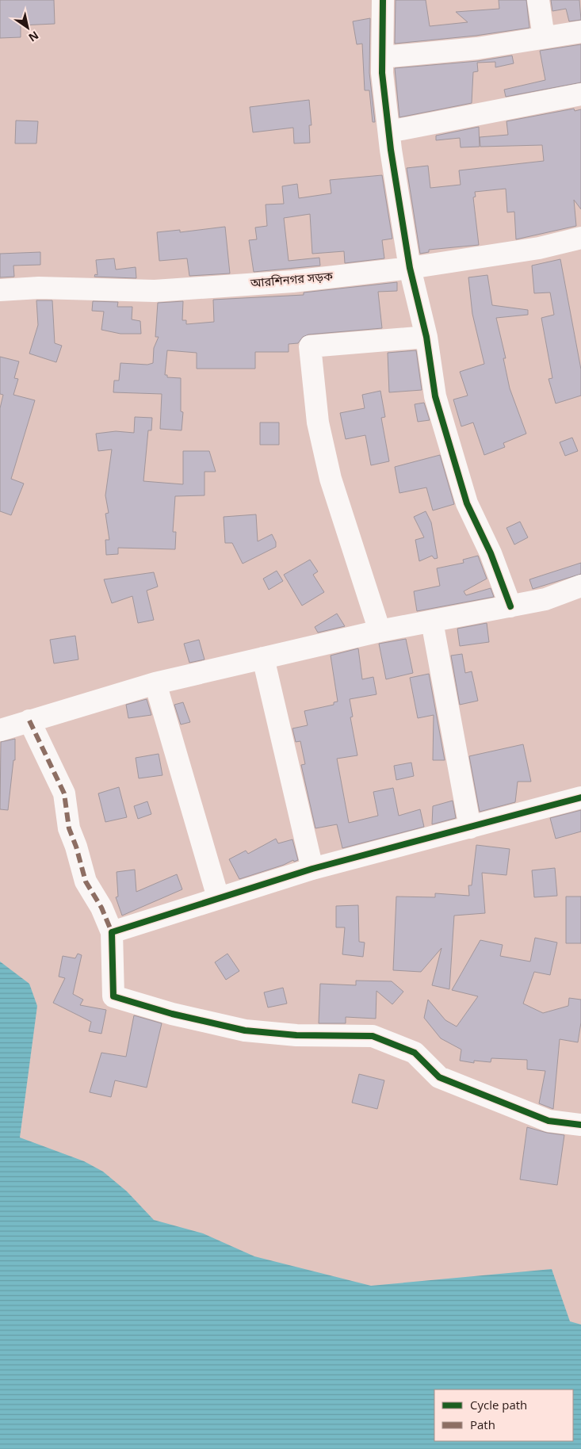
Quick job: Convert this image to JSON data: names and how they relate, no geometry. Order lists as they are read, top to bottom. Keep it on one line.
{"streets":{"street":["আরশিনগর সড়ক"]},"legend":["Cycle path","Path"],"north":"bottom right"}
